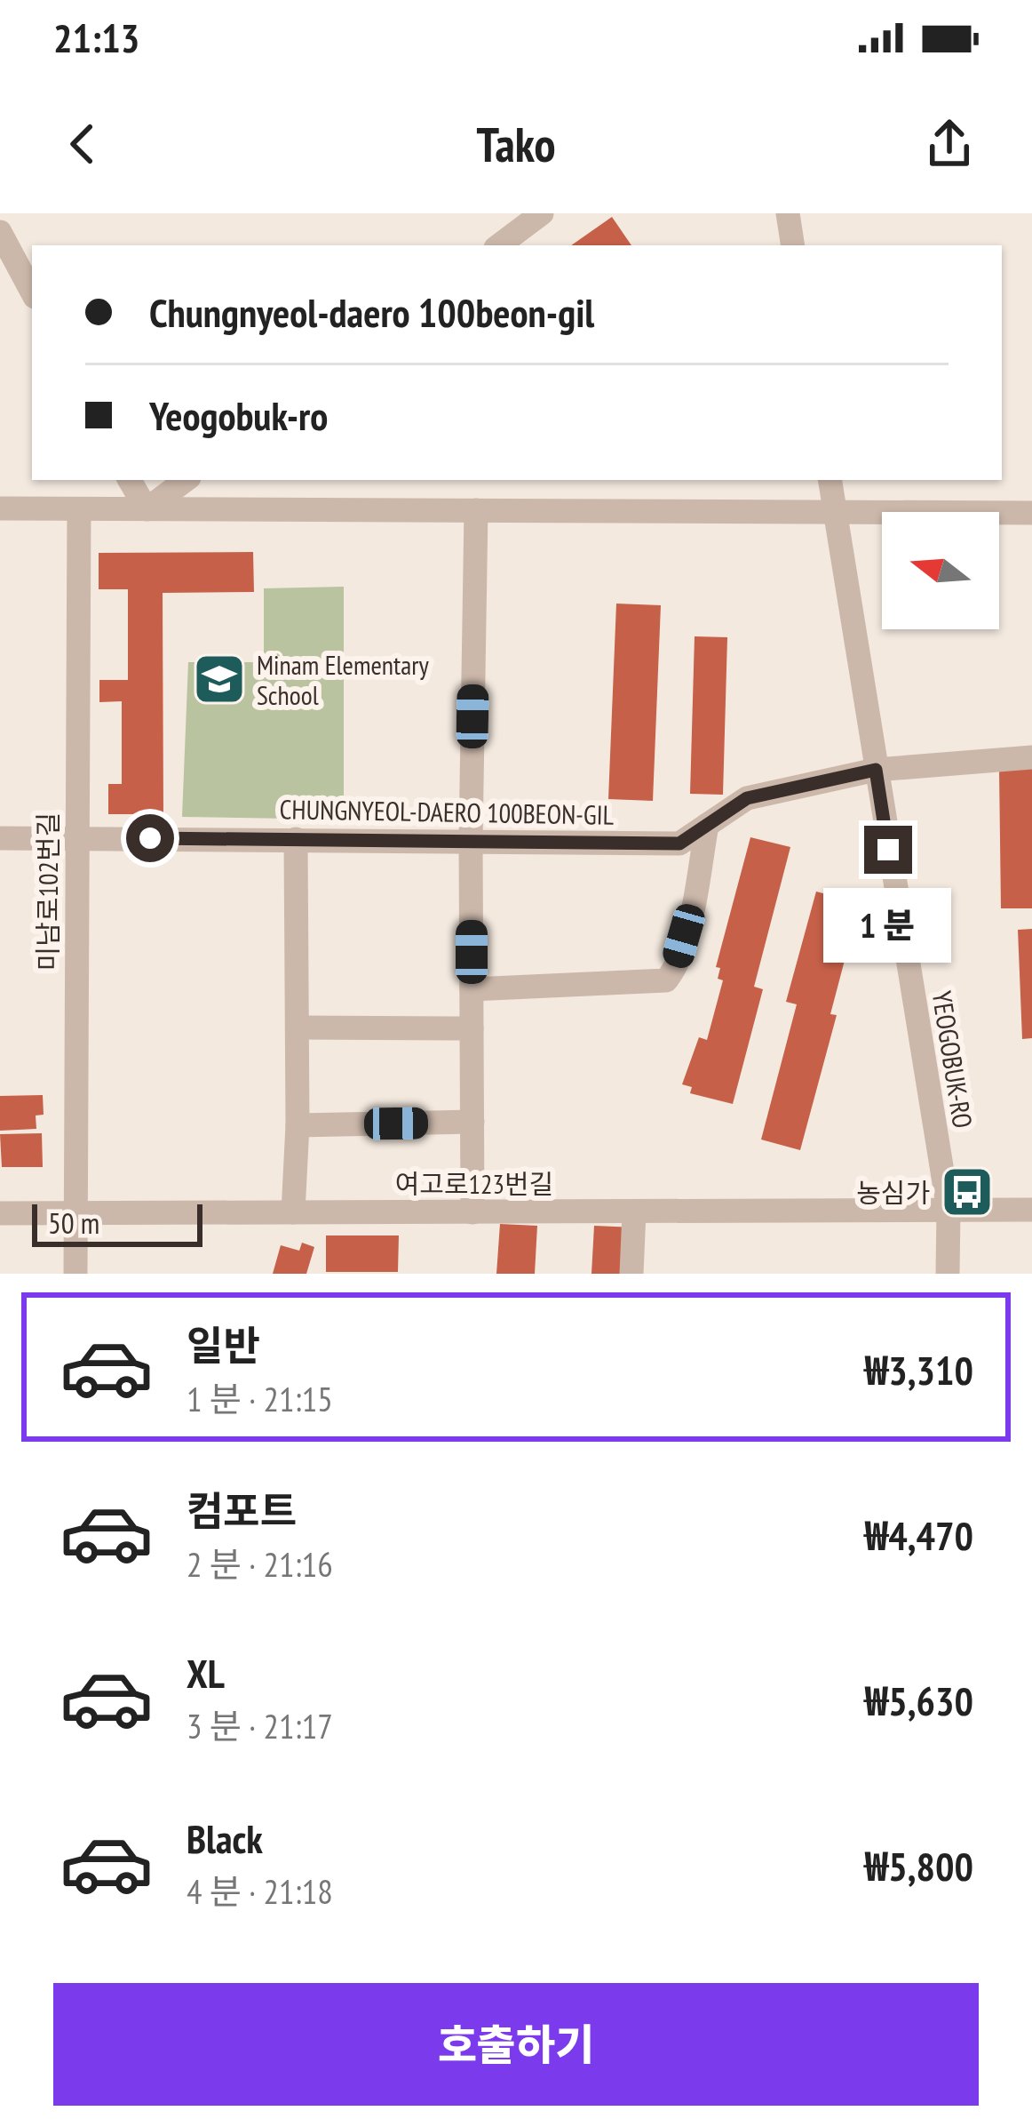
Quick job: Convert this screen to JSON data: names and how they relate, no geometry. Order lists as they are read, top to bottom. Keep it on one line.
{"streets":{"street":["CHUNGNYEOL-DAERO 100BEON-GIL","미남로102번길","YEOGOBUK-RO","여고로123번길"]},"crossings":[["CHUNGNYEOL-DAERO 100BEON-GIL","미남로102번길"],["CHUNGNYEOL-DAERO 100BEON-GIL","YEOGOBUK-RO"],["미남로102번길","여고로123번길"],["YEOGOBUK-RO","여고로123번길"]],"places":{"school or university":["Minam Elementary School"],"bus stop":["농심가"]},"scale_bar":"50 m","north":"left","page":{"status":"21:13","header":"Tako","banner":["Chungnyeol-daero 100beon-gil","Yeogobuk-ro"],"bubble":"1 분","scale":"50 m","list":[{"name":"일반","note":"1 분 · 21:15","value":"₩3,310"},{"name":"컴포트","note":"2 분 · 21:16","value":"₩4,470"},{"name":"XL","note":"3 분 · 21:17","value":"₩5,630"},{"name":"Black","note":"4 분 · 21:18","value":"₩5,800"}],"buttons":"호출하기"}}
